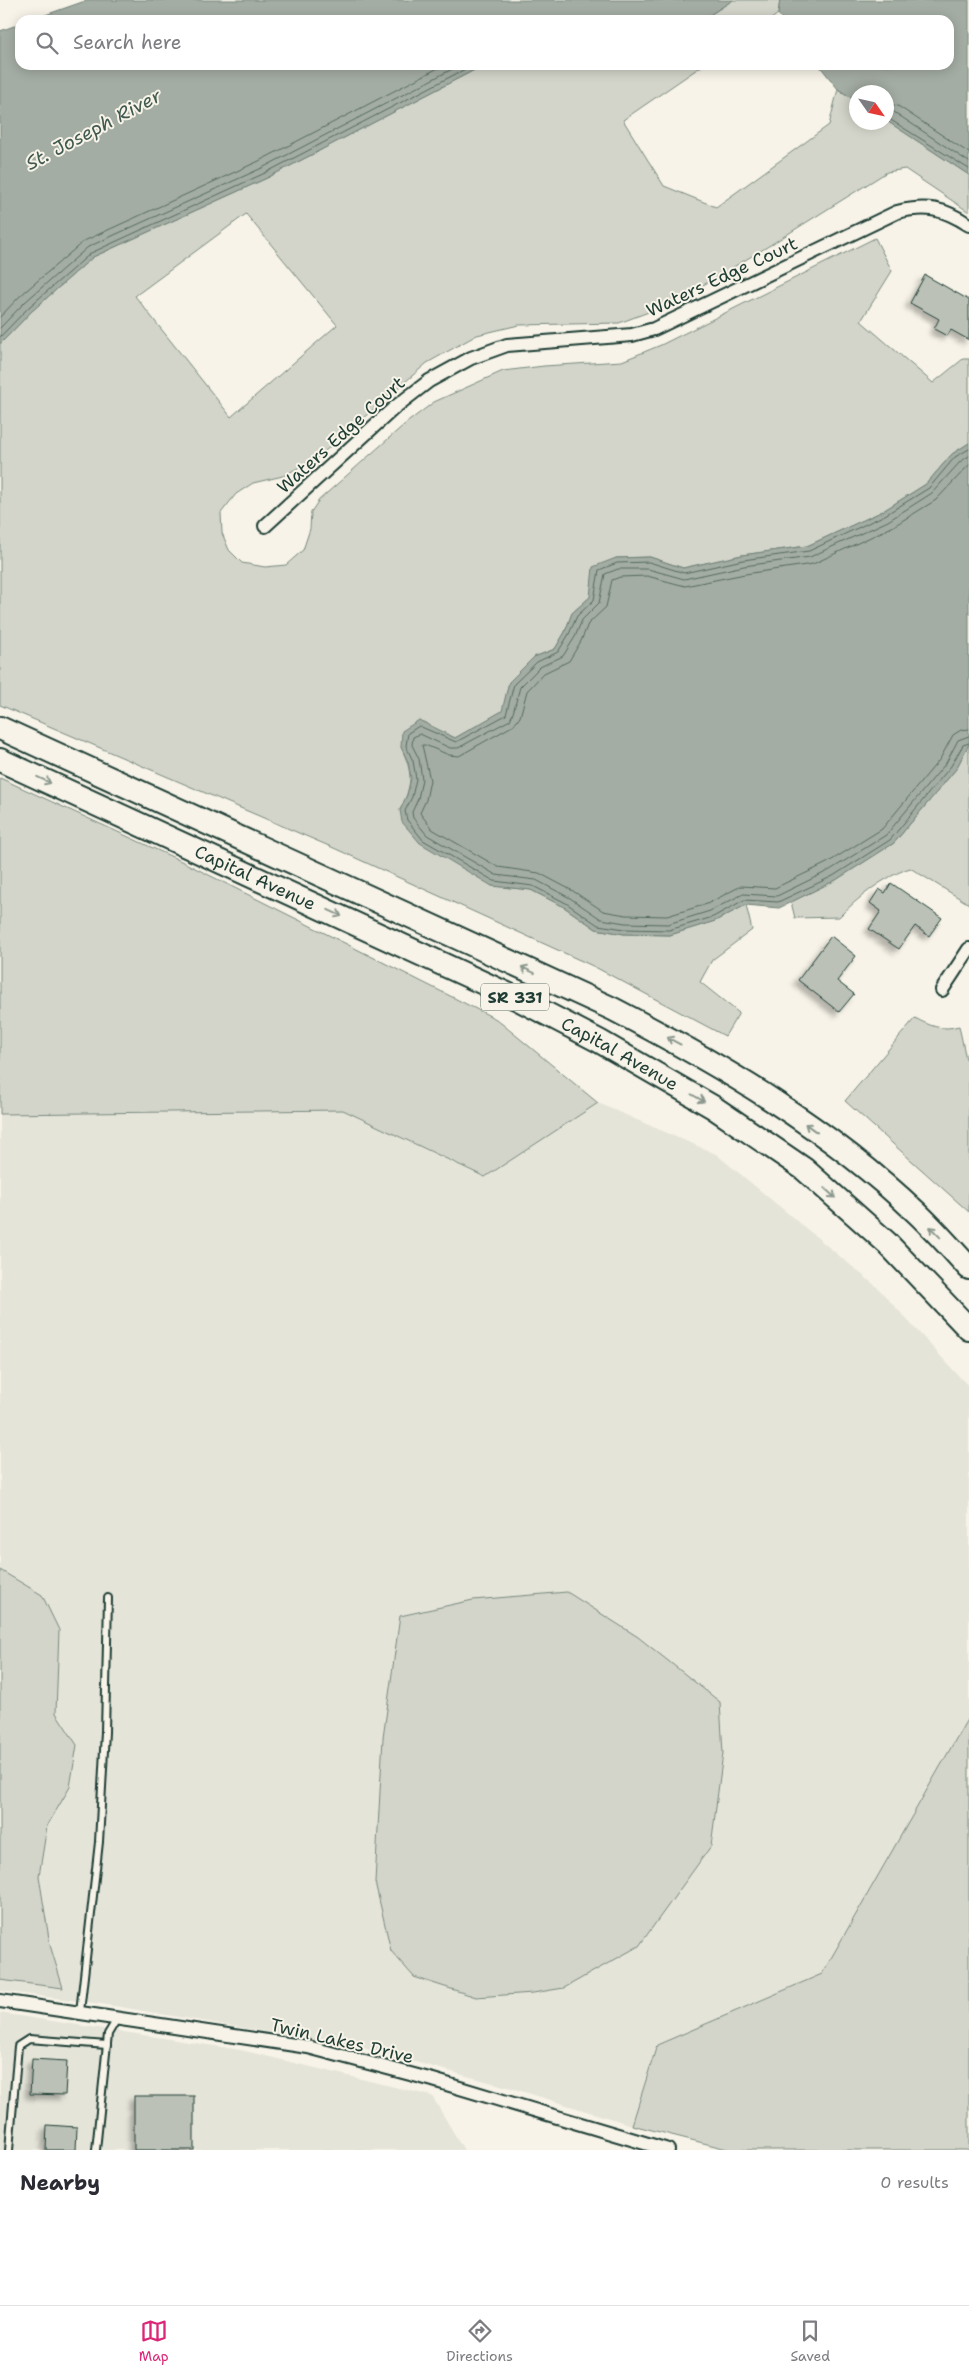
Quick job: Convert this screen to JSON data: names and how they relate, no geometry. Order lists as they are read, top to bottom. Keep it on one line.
{"streets":{"highway":["Capital Avenue","SR 331"],"street":["Waters Edge Court","Twin Lakes Drive"]},"water":["St. Joseph River"],"north":"bottom right","page":{"search":"Search here","heading":["Nearby","0 results"],"nav":["Map","Directions","Saved"]}}
